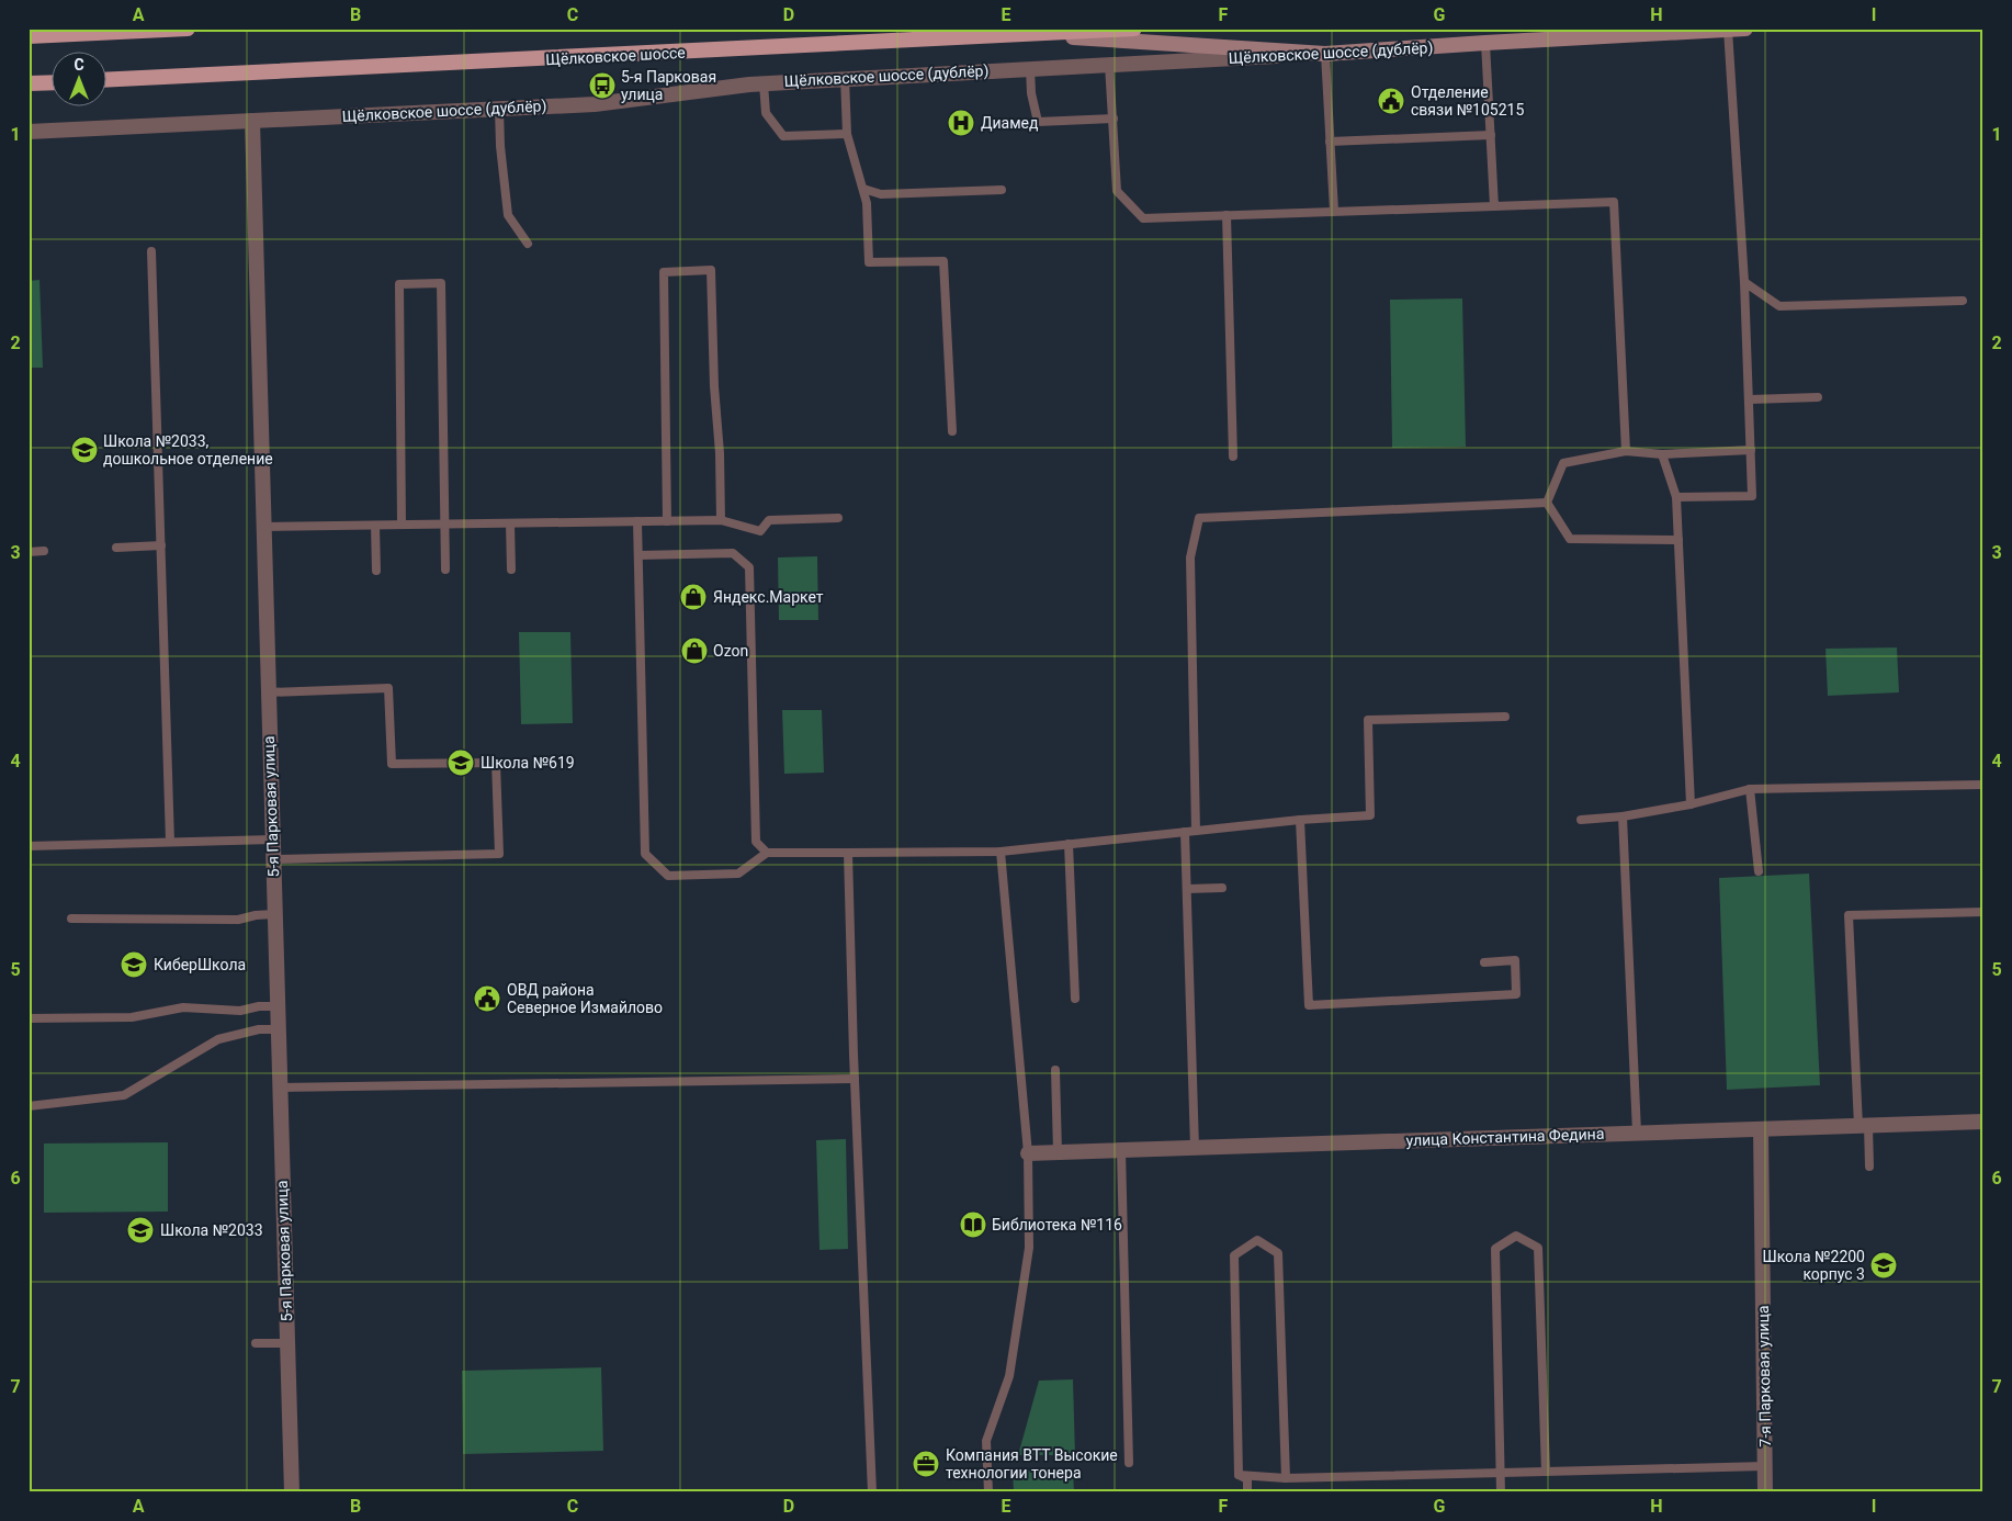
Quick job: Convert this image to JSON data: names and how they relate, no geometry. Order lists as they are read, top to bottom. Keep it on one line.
{"streets":{"main road":["Щёлковское шоссе (дублёр)","Щёлковское шоссе"],"street":["5-я Парковая улица","улица Константина Федина","7-я Парковая улица"]},"crossings":[["Щёлковское шоссе (дублёр)","5-я Парковая улица"],["улица Константина Федина","7-я Парковая улица"]],"places":{"bus stop":["5-я Парковая улица"],"public building":["Отделение связи №105215","ОВД района Северное Измайлово"],"hospital":["Диамед"],"school or university":["Школа №2033, дошкольное отделение","Школа №619","КиберШкола","Школа №2033","Школа №2200 корпус 3"],"shop":["Яндекс.Маркет","Ozon"],"library":["Библиотека №116"],"office":["Компания ВТТ Высокие технологии тонера"]},"north":"top","grid":{"columns":["A","B","C","D","E","F","G","H","I"],"rows":["1","2","3","4","5","6","7"]}}
